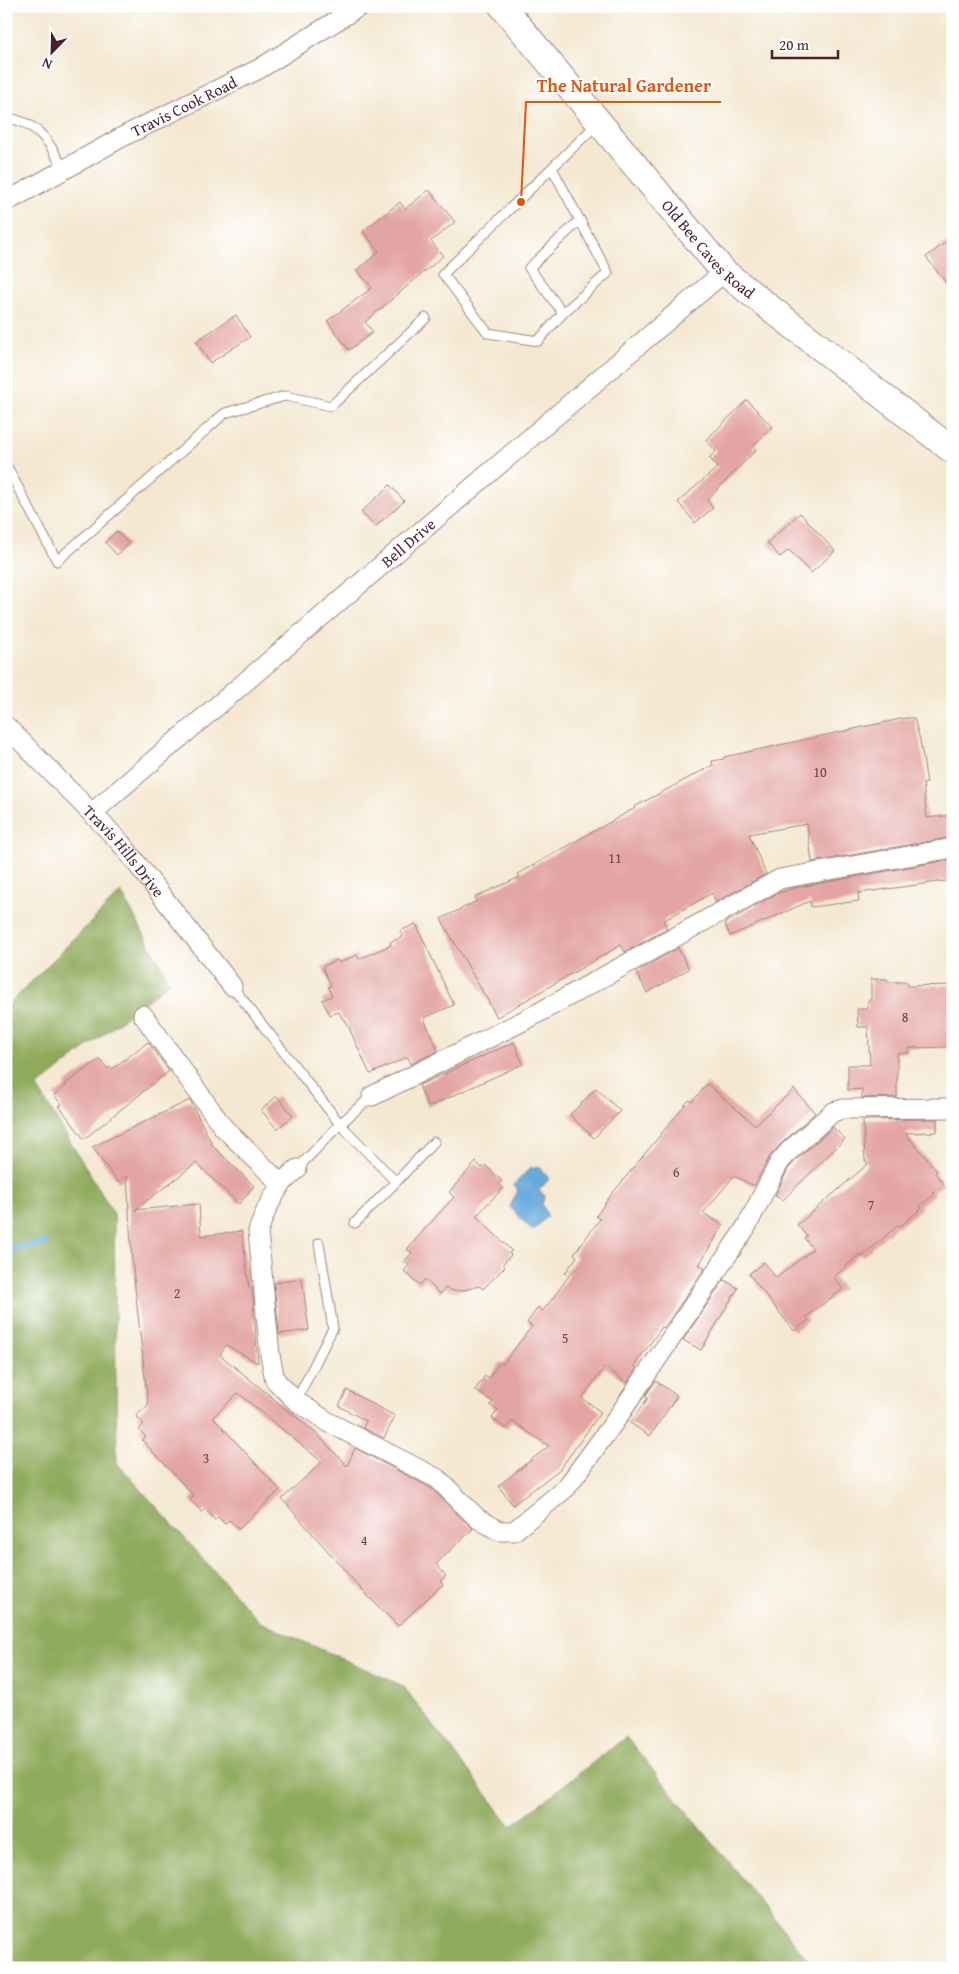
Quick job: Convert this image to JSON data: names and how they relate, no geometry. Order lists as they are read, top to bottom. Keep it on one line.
{"streets":{"street":["Travis Cook Road","Old Bee Caves Road","Bell Drive","Travis Hills Drive"]},"crossings":[["Old Bee Caves Road","Bell Drive"],["Bell Drive","Travis Hills Drive"]],"places":["The Natural Gardener"],"house_numbers":["10","11","8","6","7","2","5","3","4"],"scale_bar":"20 m","north":"bottom left"}
